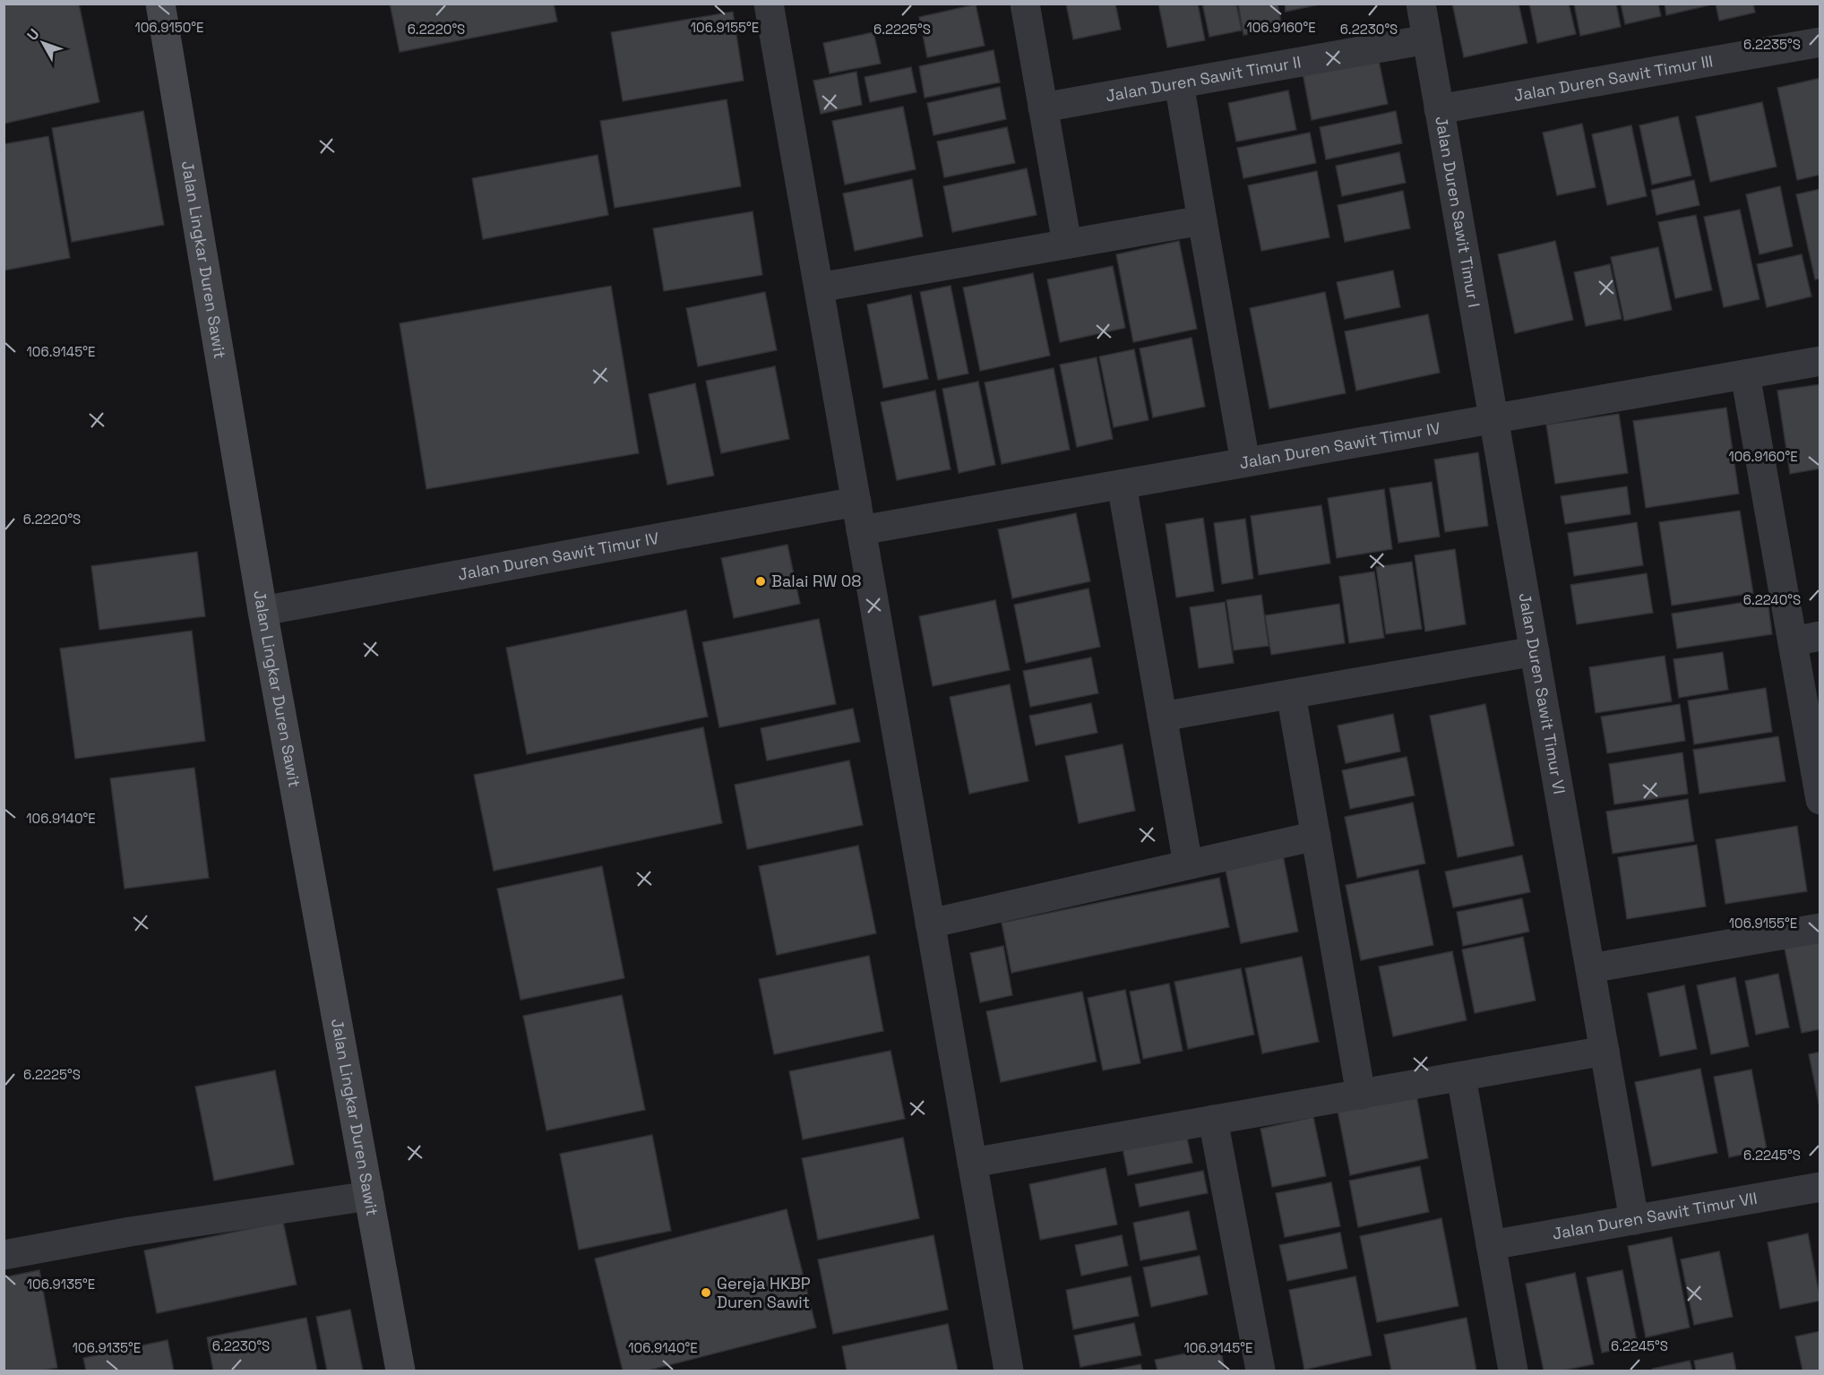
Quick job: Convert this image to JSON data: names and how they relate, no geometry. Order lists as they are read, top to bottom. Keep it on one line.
{"streets":{"street":["Jalan Duren Sawit Timur II","Jalan Duren Sawit Timur III","Jalan Duren Sawit Timur I","Jalan Lingkar Duren Sawit","Jalan Duren Sawit Timur IV","Jalan Duren Sawit Timur VI","Jalan Duren Sawit Timur VII"]},"crossings":[["Jalan Duren Sawit Timur II","Jalan Duren Sawit Timur I"],["Jalan Duren Sawit Timur III","Jalan Duren Sawit Timur I"],["Jalan Duren Sawit Timur I","Jalan Duren Sawit Timur IV"],["Jalan Duren Sawit Timur I","Jalan Duren Sawit Timur VI"],["Jalan Lingkar Duren Sawit","Jalan Duren Sawit Timur IV"],["Jalan Duren Sawit Timur IV","Jalan Duren Sawit Timur VI"],["Jalan Duren Sawit Timur VI","Jalan Duren Sawit Timur VII"]],"places":["Balai RW 08","Gereja HKBP Duren Sawit"],"north":"top left","coordinates":["106.9155°E","106.9150°E","106.9160°E","6.2220°S","6.2225°S","6.2230°S","6.2235°S","106.9145°E","6.2240°S","106.9140°E","6.2245°S","106.9135°E"]}
